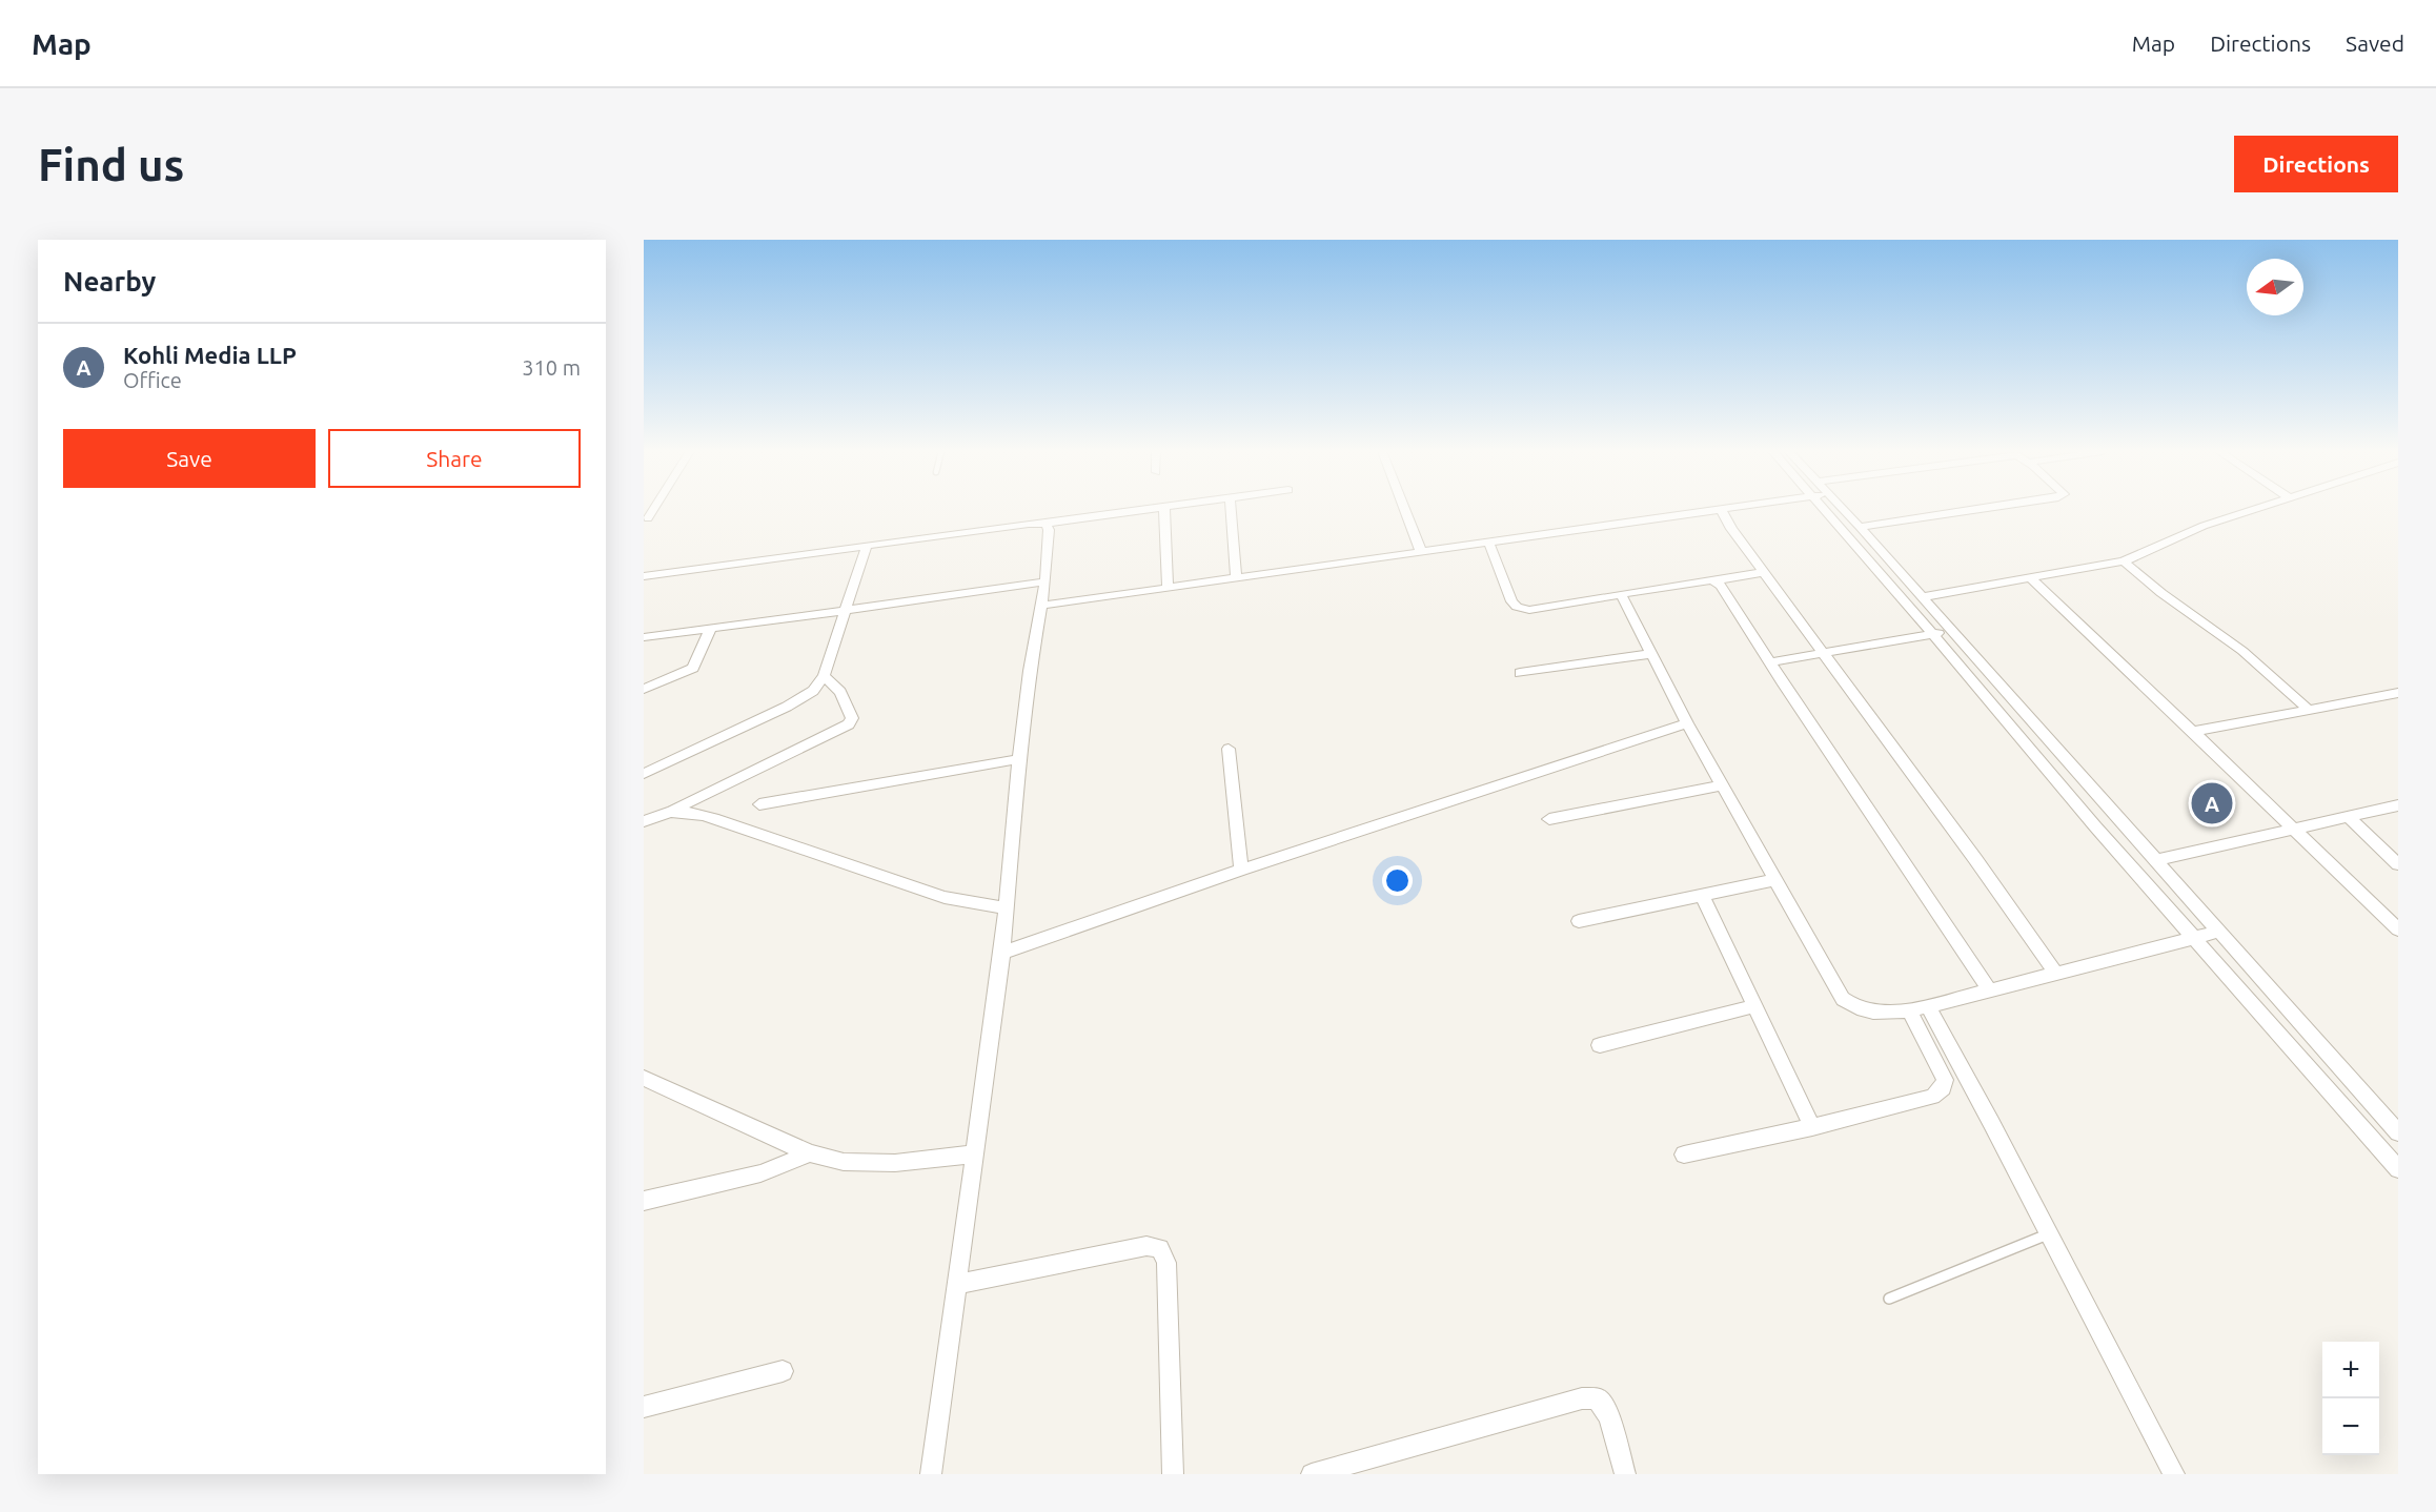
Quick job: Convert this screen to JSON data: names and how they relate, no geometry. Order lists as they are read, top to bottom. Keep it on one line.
{"north":"left","page":{"header":"Map","nav":["Map","Directions","Saved"],"buttons":["Directions",["Save","Share"]],"title":"Find us","heading":"Nearby","list":[{"mark":"A","name":"Kohli Media LLP","note":"Office","value":"310 m"}],"pins":"A","map_buttons":["+","−"]}}
